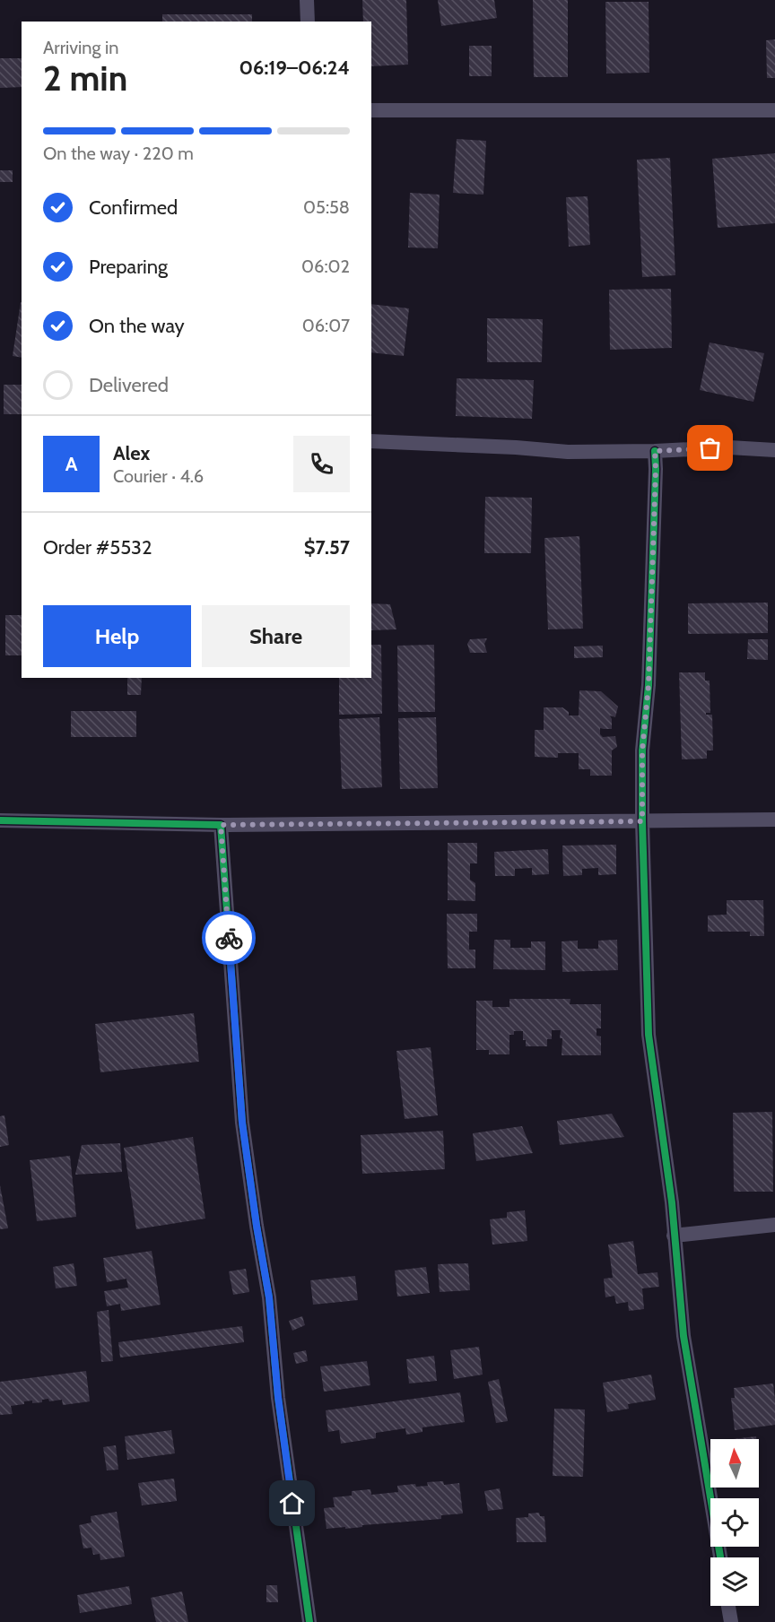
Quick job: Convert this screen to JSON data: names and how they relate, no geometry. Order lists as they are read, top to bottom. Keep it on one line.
{"north":"top","page":{"heading":["2 min","Arriving in","06:19–06:24"],"panel":["Alex","Courier · 4.6","Order #5532","$7.57"],"bar":"On the way · 220 m","list":[["Confirmed","05:58"],["Preparing","06:02"],["On the way","06:07"],"Delivered"],"round":"A","buttons":["Help","Share"]}}
